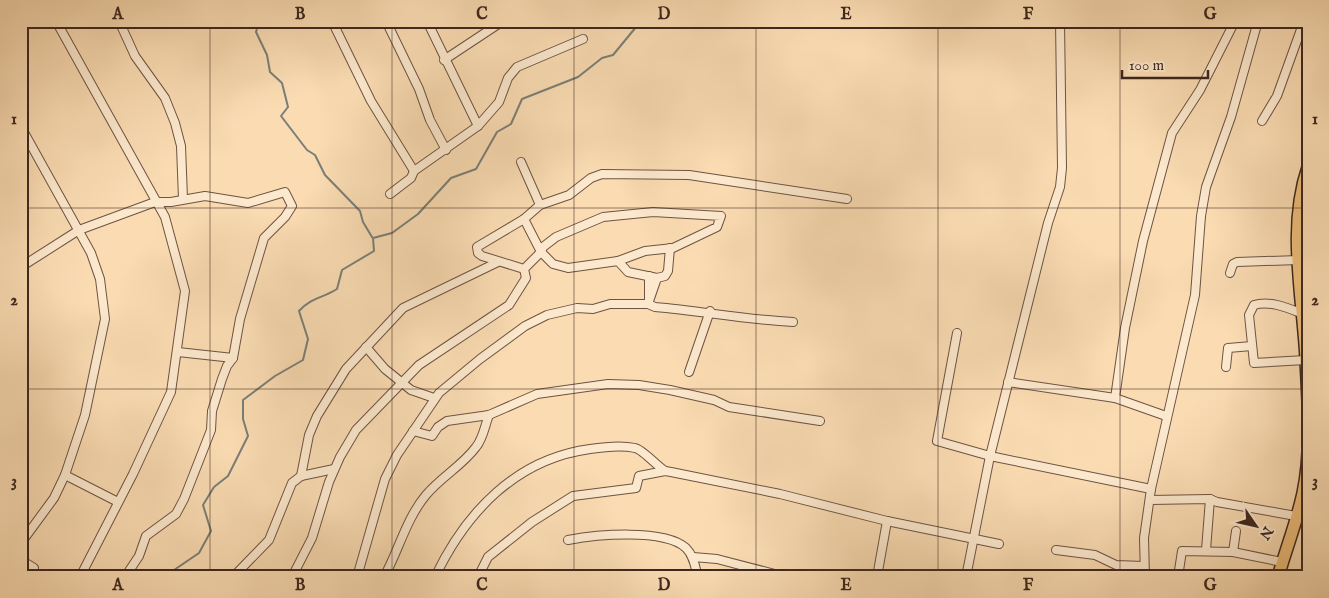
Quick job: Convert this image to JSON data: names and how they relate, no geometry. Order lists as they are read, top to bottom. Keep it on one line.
{"scale_bar":"100 m","north":"bottom right","grid":{"columns":["A","B","C","D","E","F","G"],"rows":["1","2","3"]}}
